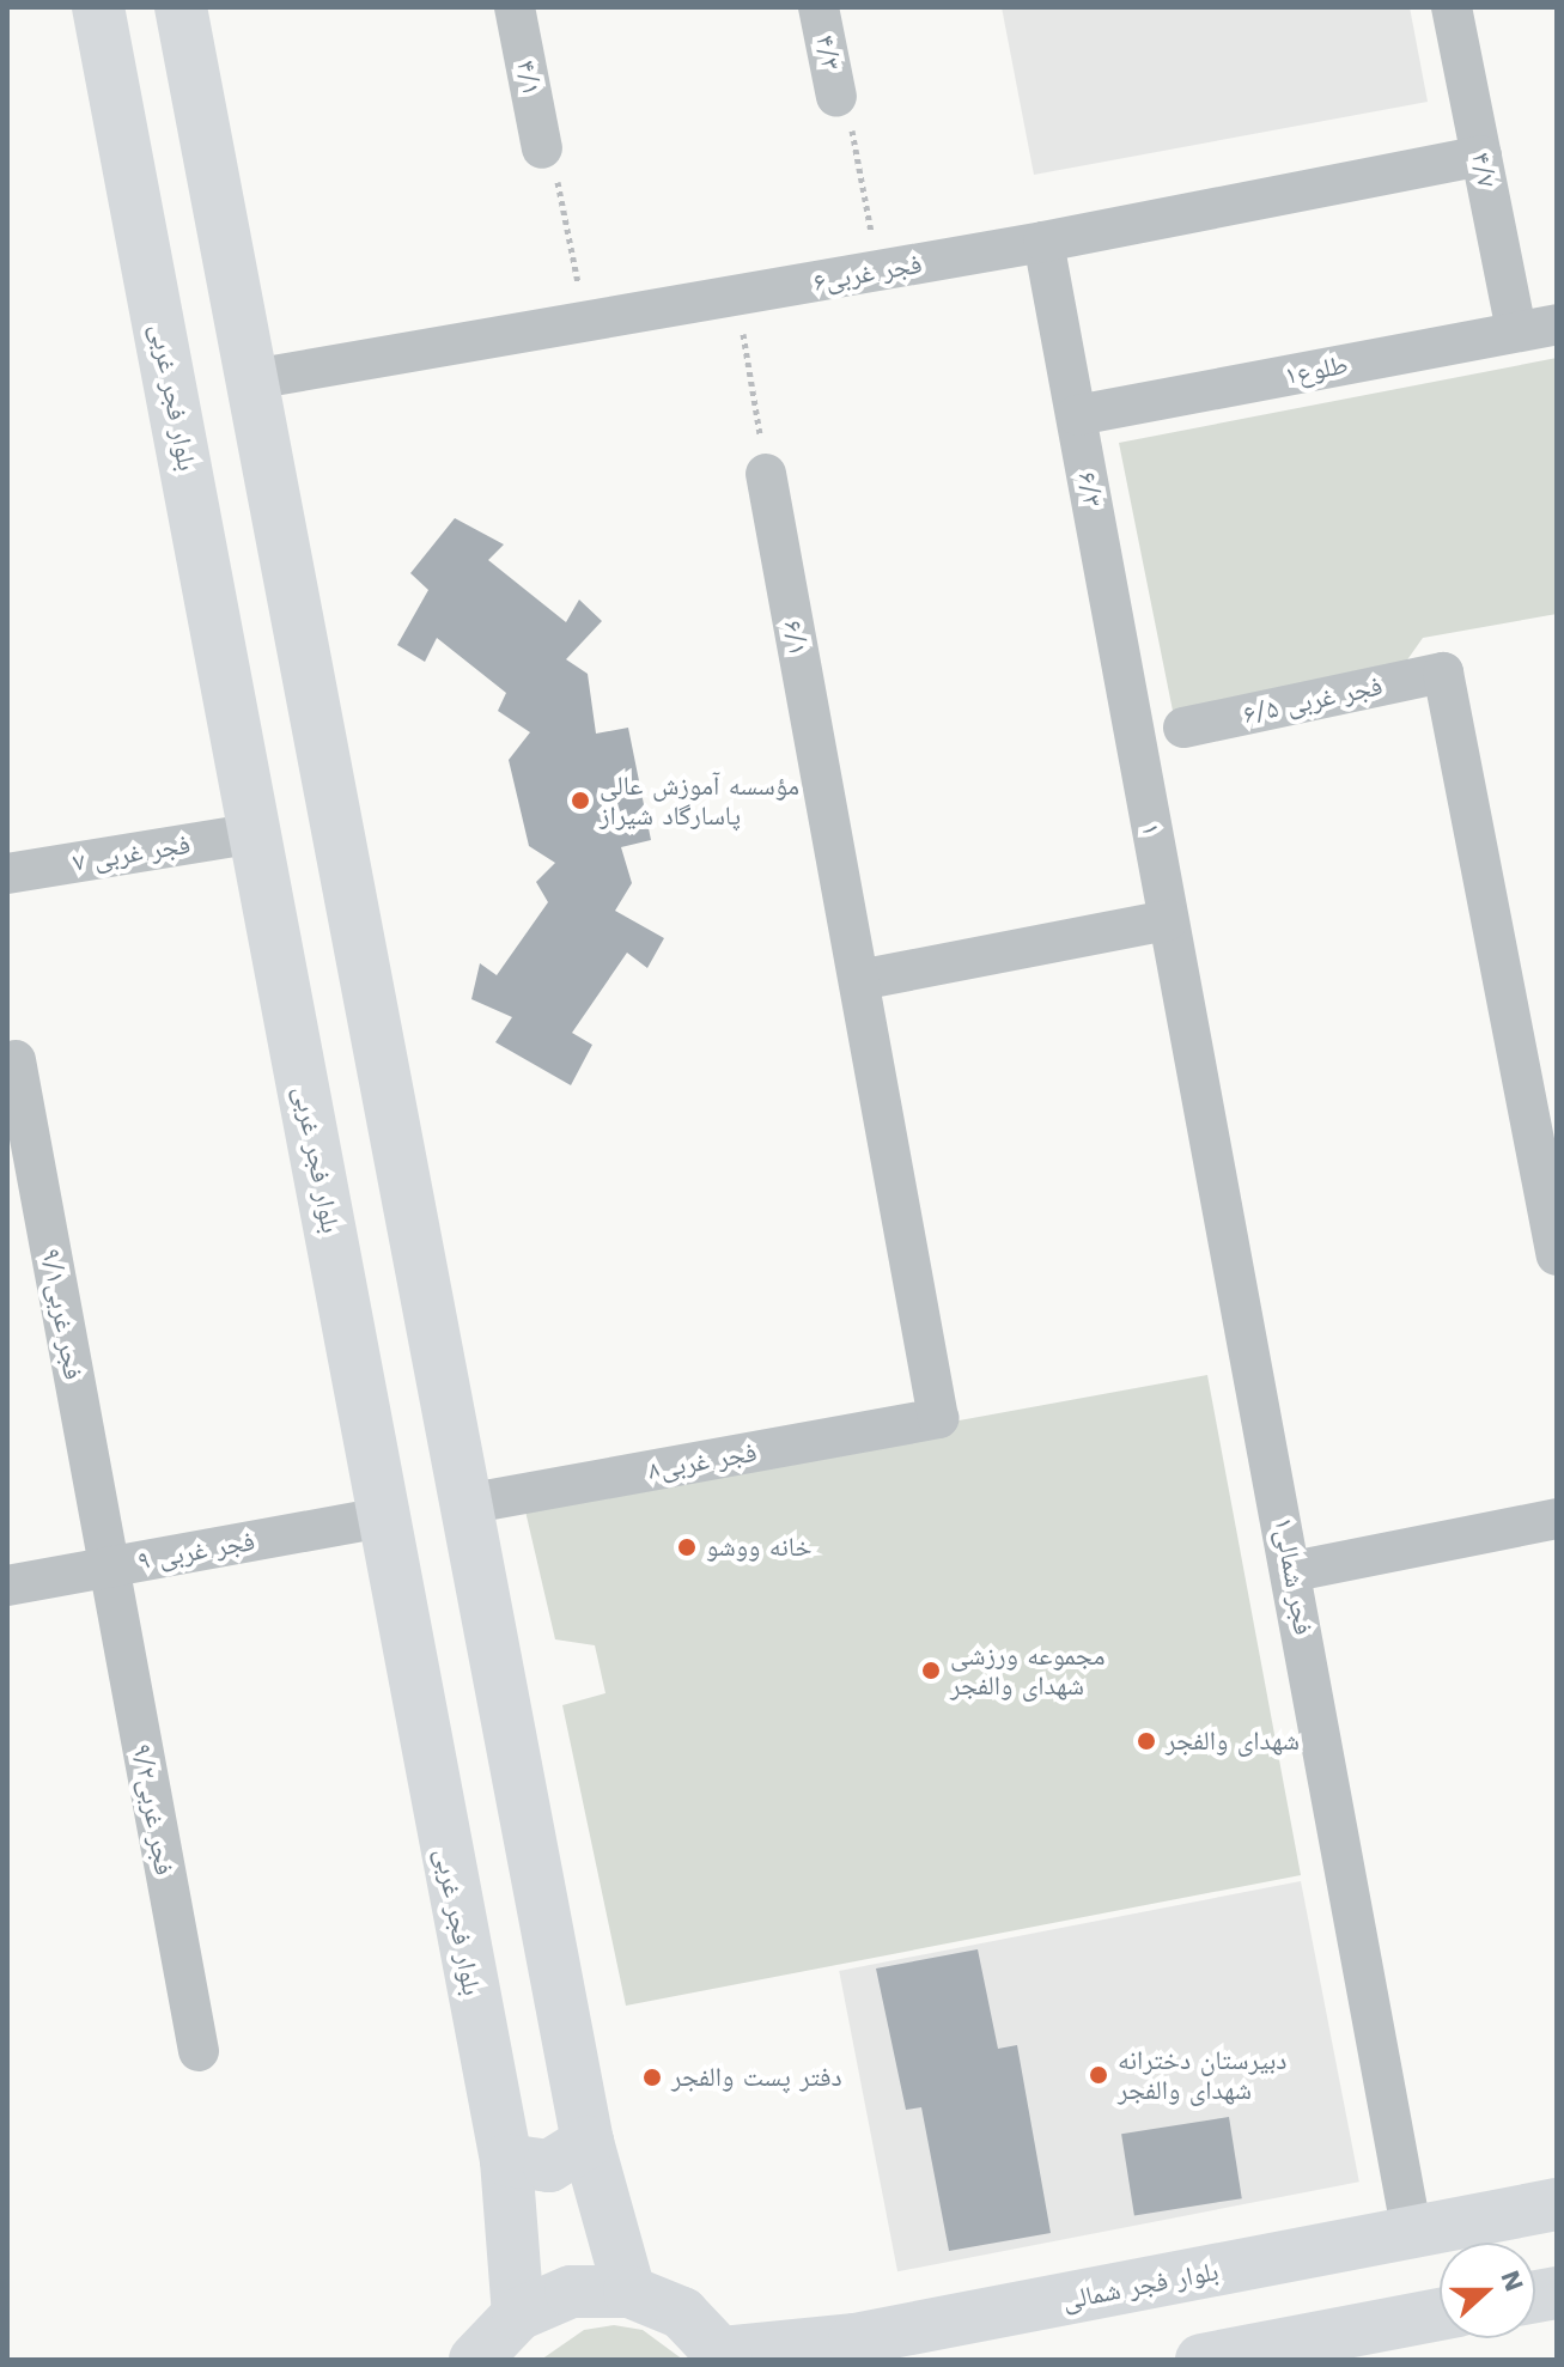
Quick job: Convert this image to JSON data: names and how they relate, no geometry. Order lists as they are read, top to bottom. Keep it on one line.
{"streets":{"main road":["بلوار فجر غربی","بلوار فجر شمالی"],"street":["۴/۳","۴/۱","۴/۷","فجر غربی۶","طلوع۱","۶/۳","۶/۱","۶/۵ فجر غربی","۱","۷ فجر غربی","فجر غربی۹/۱","فجر غربی۸","۹ فجر غربی","فجر شمالی۱","فجر غربی۹/۲"]},"crossings":[["۴/۷","فجر غربی۶"],["۴/۷","طلوع۱"],["فجر غربی۶","۶/۳"],["طلوع۱","۶/۳"],["بلوار فجر غربی","۷ فجر غربی"],["بلوار فجر غربی","۹ فجر غربی"],["۶/۳","۱"],["۶/۱","فجر غربی۸"],["۱","فجر شمالی۱"],["فجر غربی۹/۱","۹ فجر غربی"],["فجر غربی۹/۱","فجر غربی۹/۲"],["۹ فجر غربی","فجر غربی۹/۲"],["فجر شمالی۱","بلوار فجر شمالی"]],"places":["مؤسسه آموزش عالی پاسارگاد شیراز","خانه ووشو","مجموعه ورزشی شهدای والفجر","شهدای والفجر","دبیرستان دخترانه شهدای والفجر","دفتر پست والفجر"],"north":"right"}
